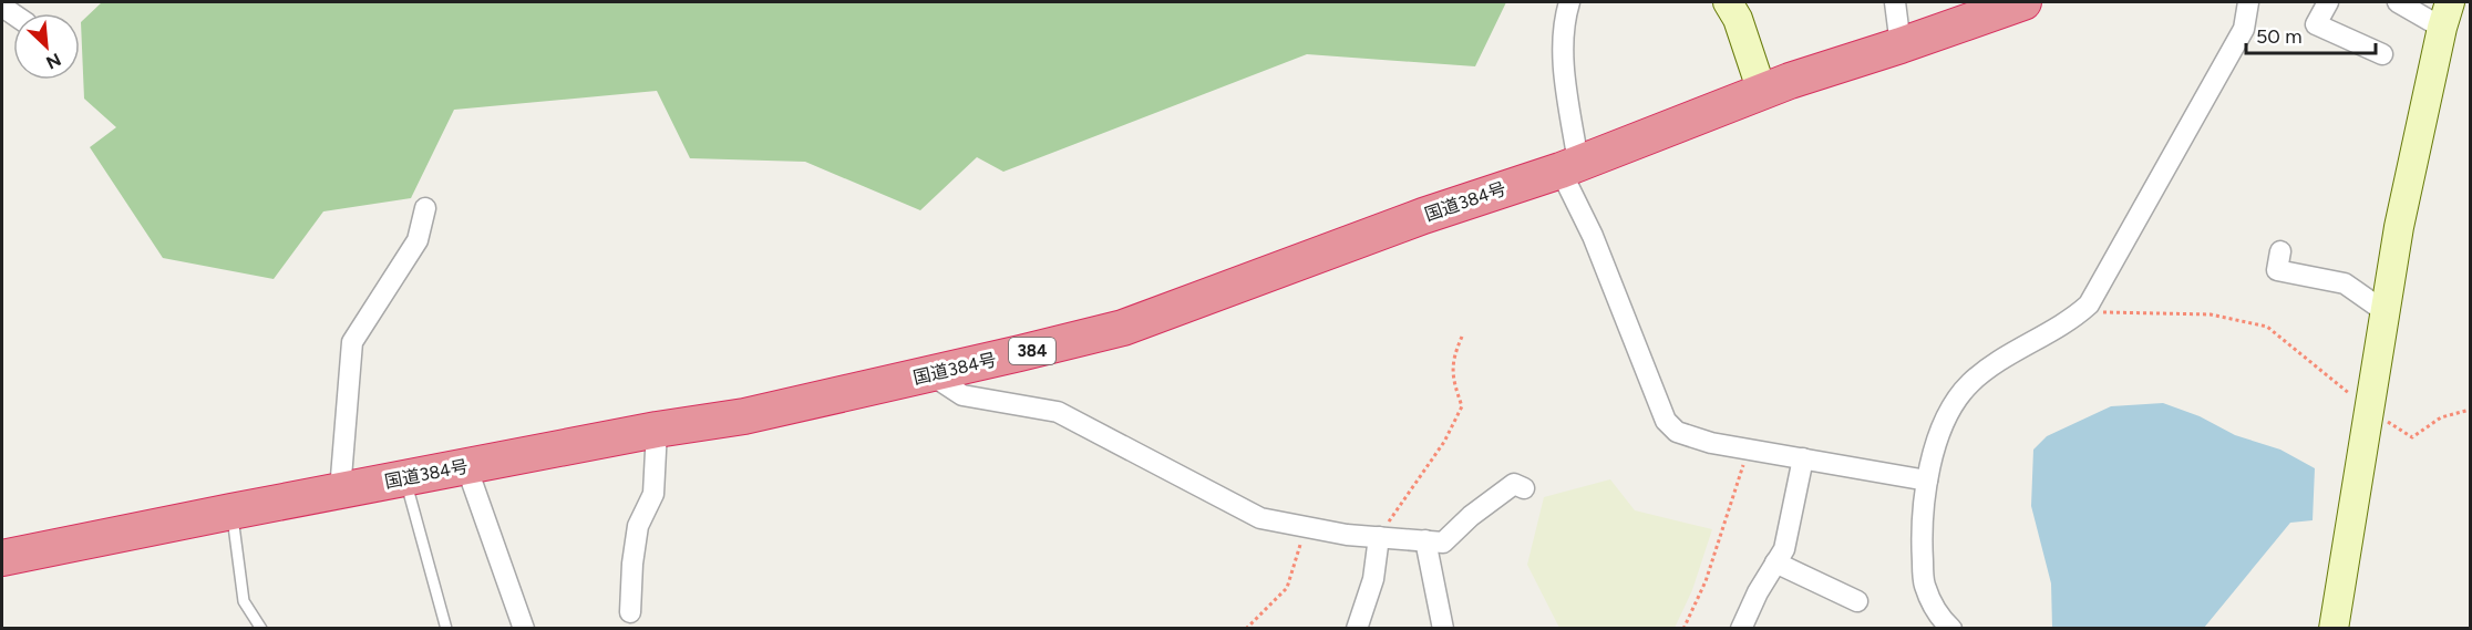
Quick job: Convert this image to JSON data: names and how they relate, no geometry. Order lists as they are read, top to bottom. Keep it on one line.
{"streets":{"highway":["国道384号","384"]},"scale_bar":"50 m","north":"bottom right"}
